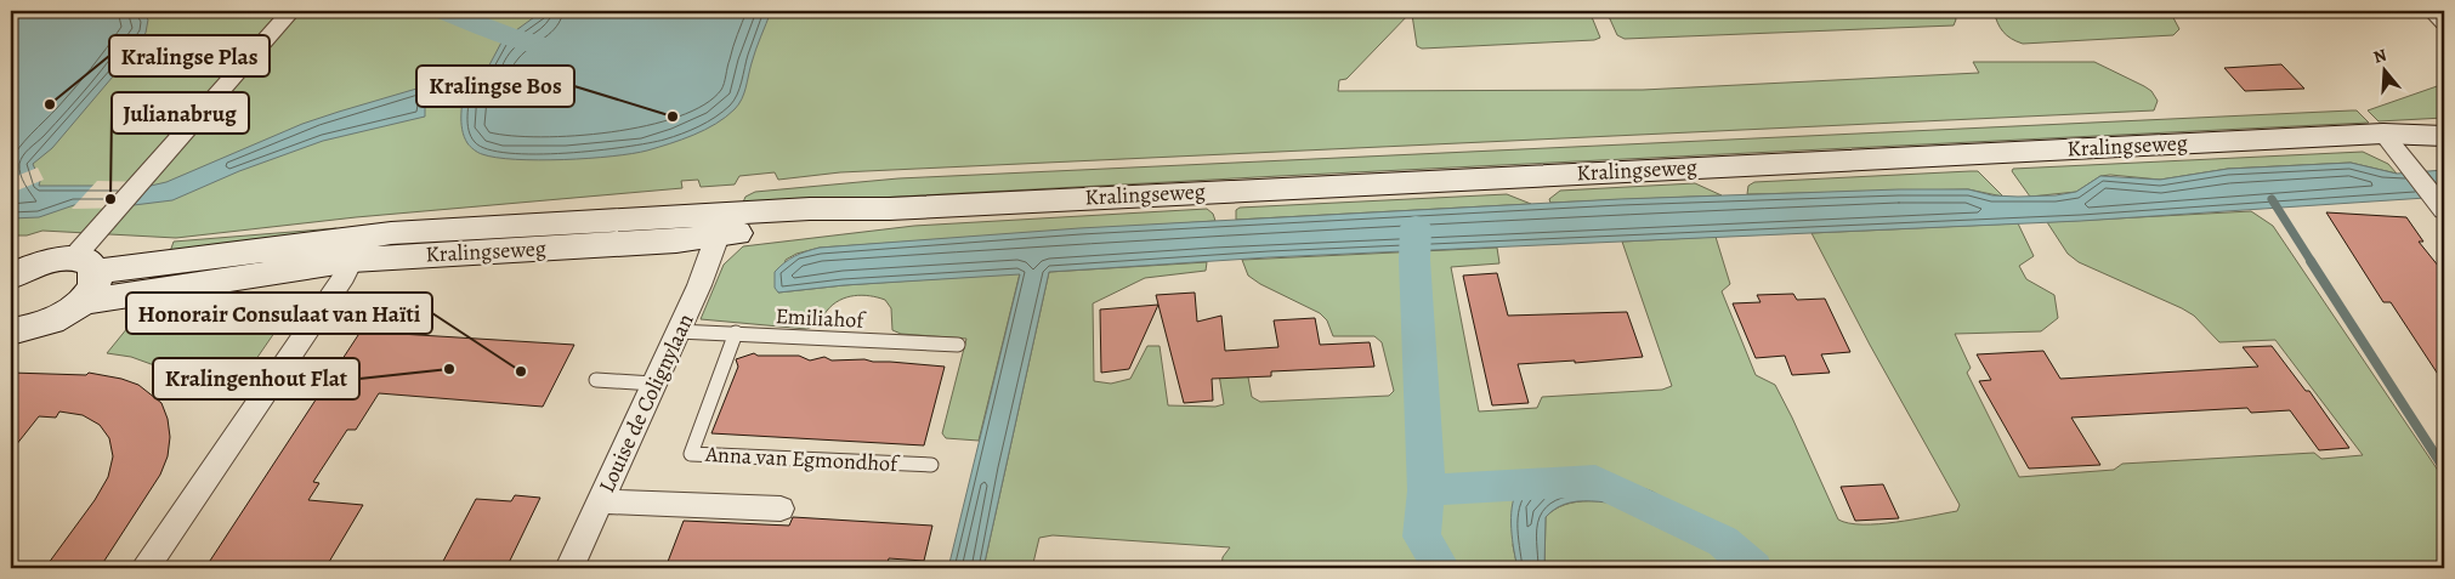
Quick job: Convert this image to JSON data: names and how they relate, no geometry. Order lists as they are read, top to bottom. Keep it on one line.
{"streets":{"main road":["Kralingseweg"],"street":["Louise de Colignylaan"],"lane":["Emiliahof","Anna van Egmondhof"]},"crossings":[["Kralingseweg","Louise de Colignylaan"],["Emiliahof","Louise de Colignylaan"],["Emiliahof","Anna van Egmondhof"]],"places":["Kralingse Plas","Kralingse Bos","Julianabrug","Kralingenhout Flat","Honorair Consulaat van Haïti"],"north":"top"}
